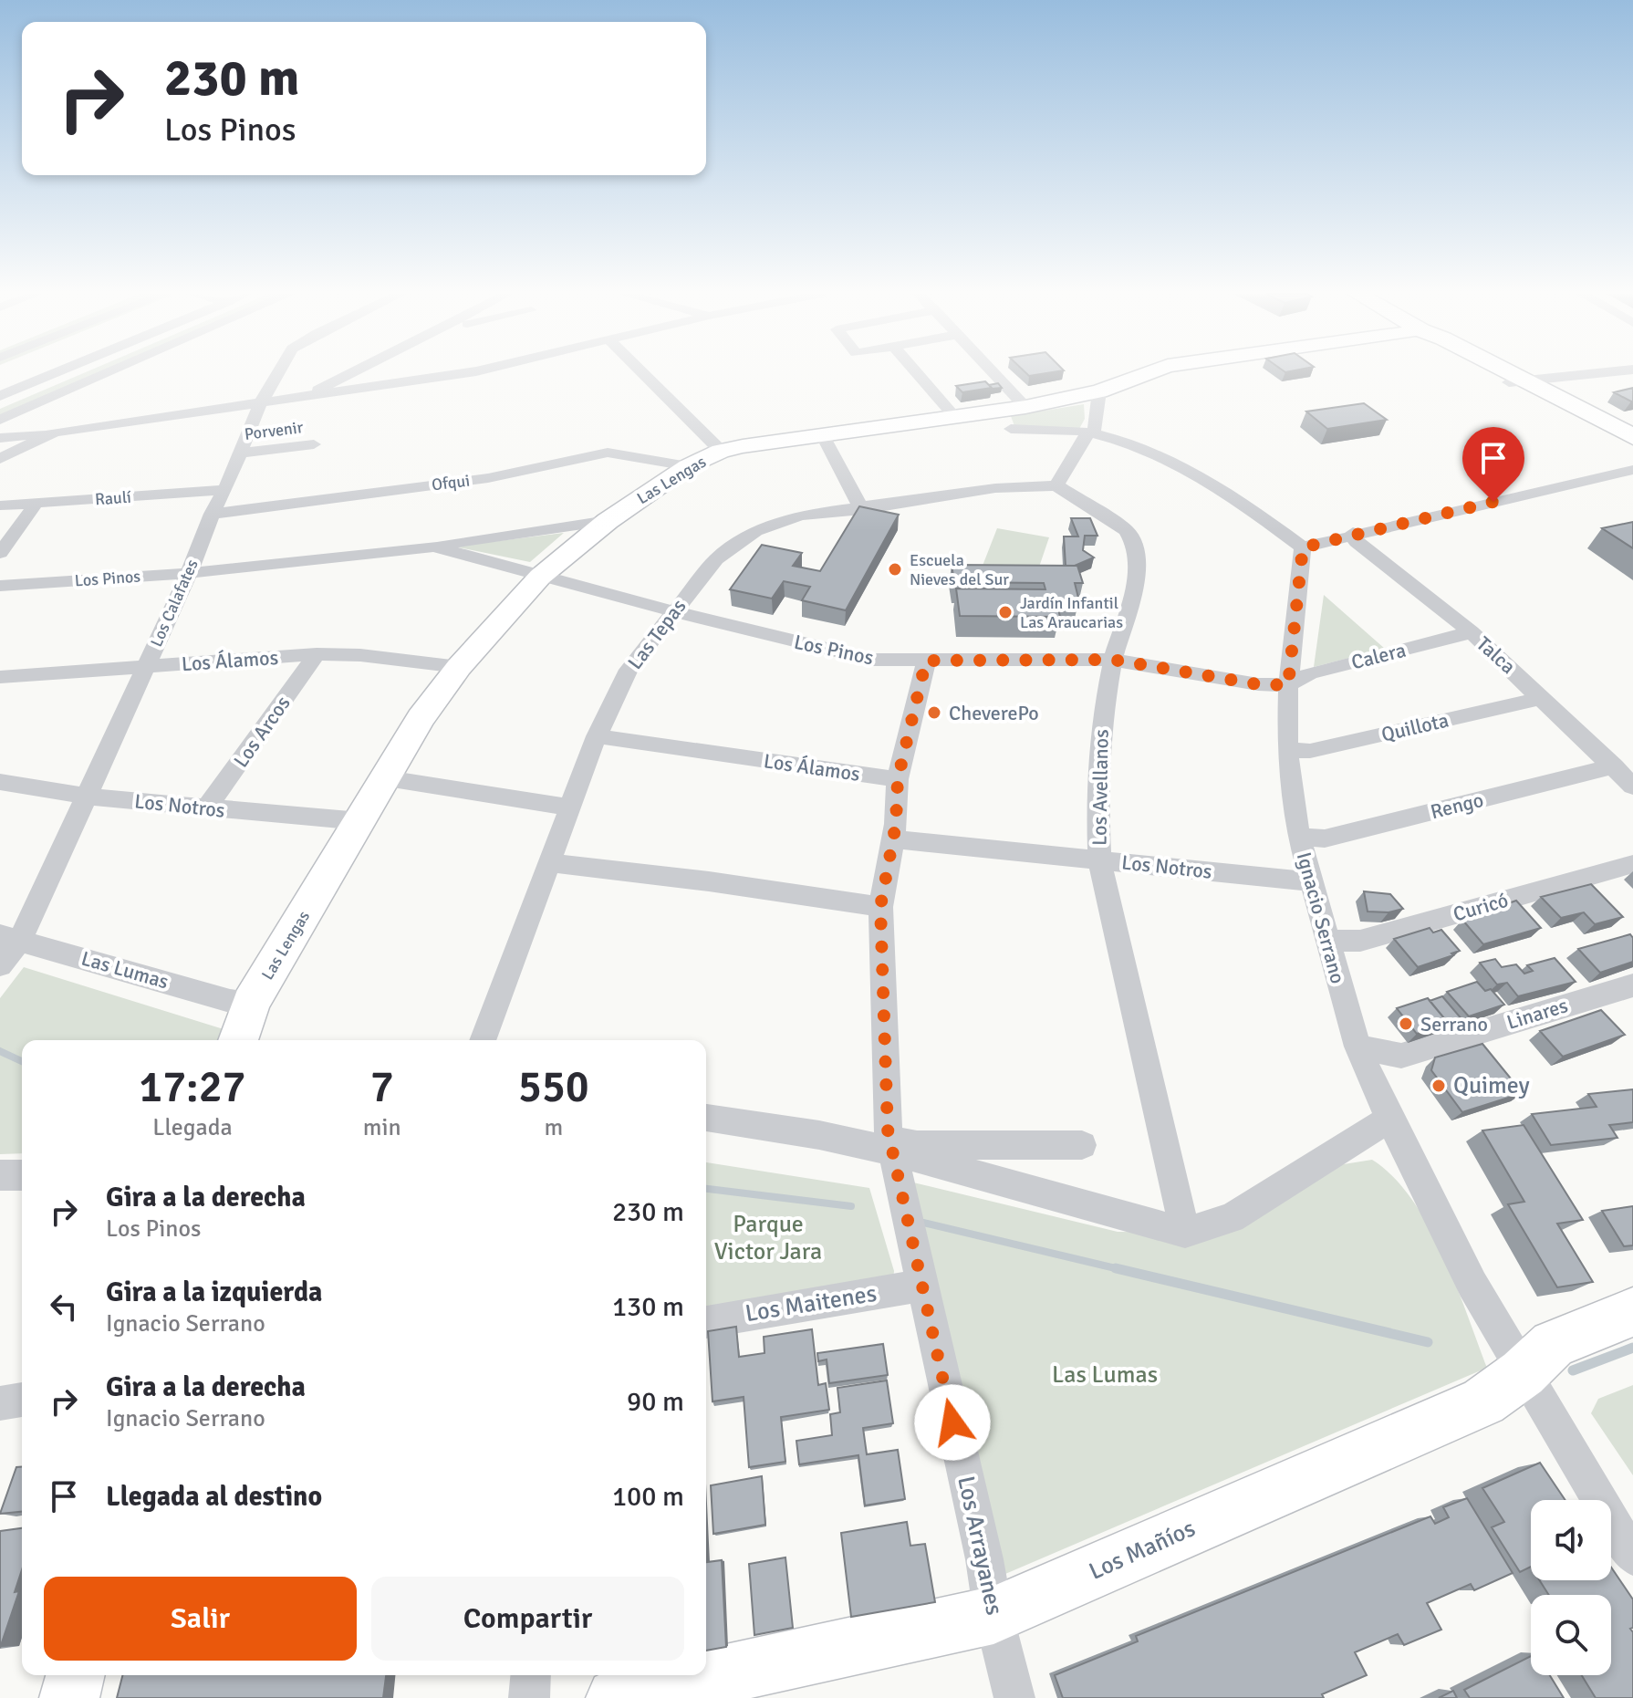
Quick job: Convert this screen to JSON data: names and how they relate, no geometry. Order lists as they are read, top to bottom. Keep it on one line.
{"streets":{"street":["Porvenir","Las Lengas","Ofqui","Raulí","Los Pinos","Los Calafates","Las Tepas","Talca","Calera","Los Álamos","Quillota","Los Arcos","Los Avellanos","Los Notros","Rengo","Curicó","Ignacio Serrano","Las Lumas","Linares","Los Maitenes","Los Arrayanes","Los Mañíos"]},"crossings":[["Porvenir","Los Calafates"],["Las Lengas","Ofqui"],["Las Lengas","Los Pinos"],["Las Lengas","Los Álamos"],["Las Lengas","Los Notros"],["Las Lengas","Las Lumas"],["Ofqui","Los Calafates"],["Raulí","Los Calafates"],["Los Pinos","Los Calafates"],["Los Pinos","Las Tepas"],["Los Pinos","Calera"],["Los Pinos","Los Avellanos"],["Los Pinos","Ignacio Serrano"],["Los Pinos","Los Arrayanes"],["Los Calafates","Los Álamos"],["Los Calafates","Los Notros"],["Los Calafates","Las Lumas"],["Las Tepas","Los Álamos"],["Las Tepas","Los Avellanos"],["Talca","Calera"],["Talca","Quillota"],["Talca","Rengo"],["Calera","Ignacio Serrano"],["Los Álamos","Los Arcos"],["Los Álamos","Los Arrayanes"],["Quillota","Ignacio Serrano"],["Los Arcos","Los Notros"],["Los Avellanos","Los Notros"],["Los Notros","Ignacio Serrano"],["Los Notros","Los Arrayanes"],["Rengo","Ignacio Serrano"],["Curicó","Ignacio Serrano"],["Ignacio Serrano","Linares"],["Ignacio Serrano","Los Mañíos"],["Los Maitenes","Los Arrayanes"],["Los Arrayanes","Los Mañíos"]],"parks":["Parque Victor Jara","Las Lumas"],"places":["Escuela Nieves del Sur","Jardín Infantil Las Araucarias","CheverePo","Serrano","Quimey"],"page":{"turn":["230 m","Los Pinos"],"eta":["17:27","Llegada","7","min","550","m"],"list":[{"name":"Gira a la derecha","note":"Los Pinos","value":"230 m"},{"name":"Gira a la izquierda","note":"Ignacio Serrano","value":"130 m"},{"name":"Gira a la derecha","note":"Ignacio Serrano","value":"90 m"},{"name":"Llegada al destino","value":"100 m"}],"buttons":["Salir","Compartir"]}}
